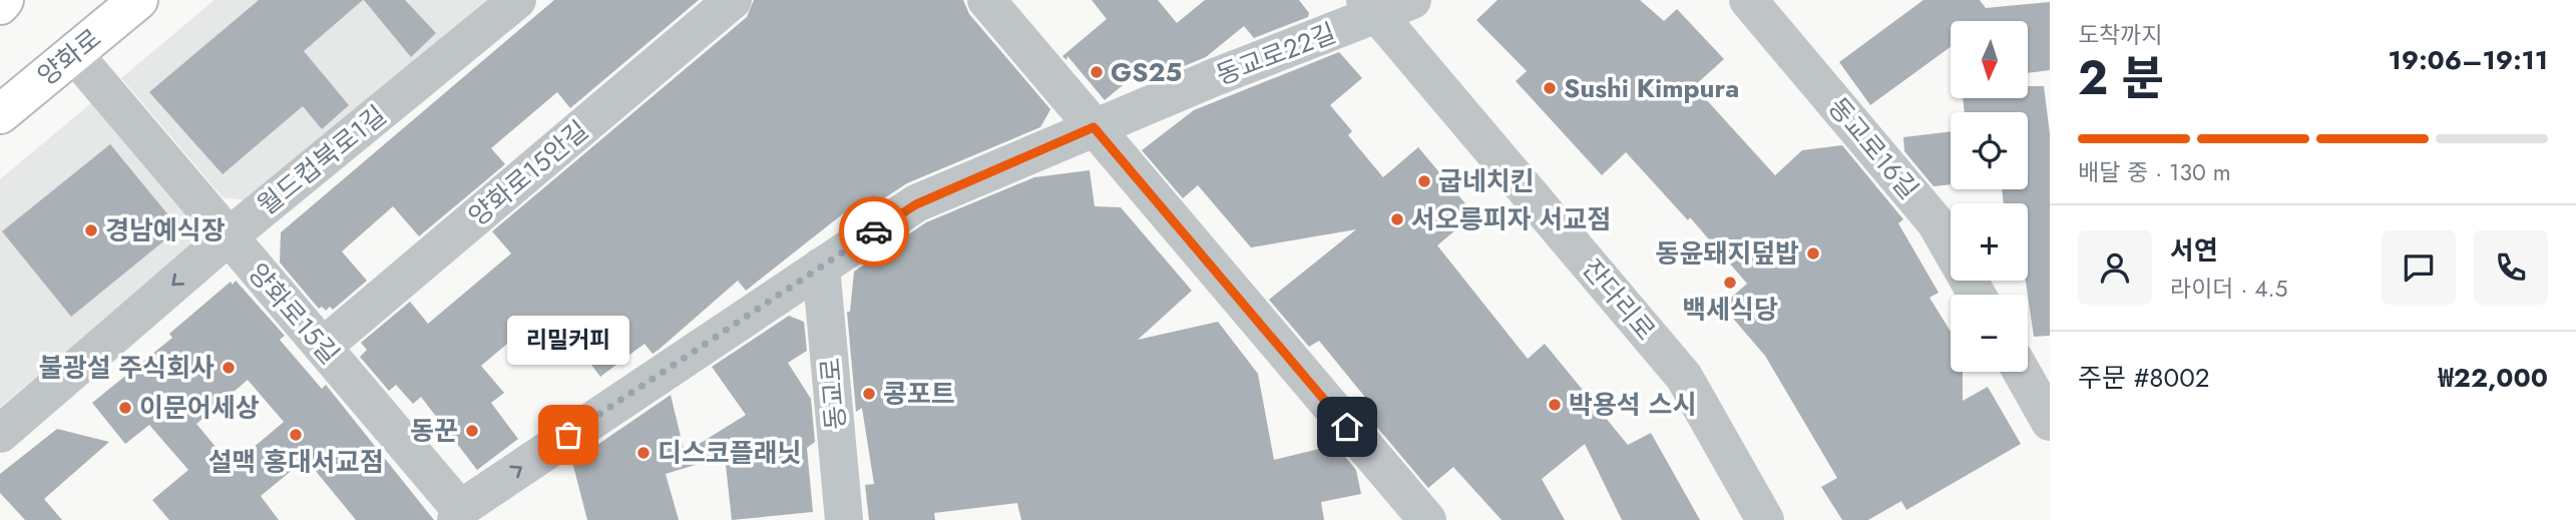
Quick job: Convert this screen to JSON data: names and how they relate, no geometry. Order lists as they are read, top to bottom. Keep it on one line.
{"streets":{"main road":["양화로"],"street":["동교로22길","동교로16길","월드컵북로1길","양화로15안길","잔다리로","양화로15길","동교로"]},"crossings":[["동교로22길","잔다리로"],["동교로22길","양화로15길"],["동교로22길","동교로"],["양화로","양화로15길"],["월드컵북로1길","양화로15길"],["양화로15안길","양화로15길"]],"one_way":["동교로22길","월드컵북로1길"],"places":["GS25","Sushi Kimpura","굽네치킨","서오릉피자 서교점","경남예식장","동윤돼지덮밥","백세식당","불광설 주식회사","콩포트","박용석 스시","이문어세상","동꾼","설맥 홍대서교점","리밀커피","디스코플래닛"],"north":"bottom","page":{"heading":["2 분","도착까지","19:06–19:11"],"panel":["서연","라이더 · 4.5","주문 #8002","₩22,000"],"map_buttons":["+","−"],"bar":"배달 중 · 130 m","bubble":"리밀커피"}}
